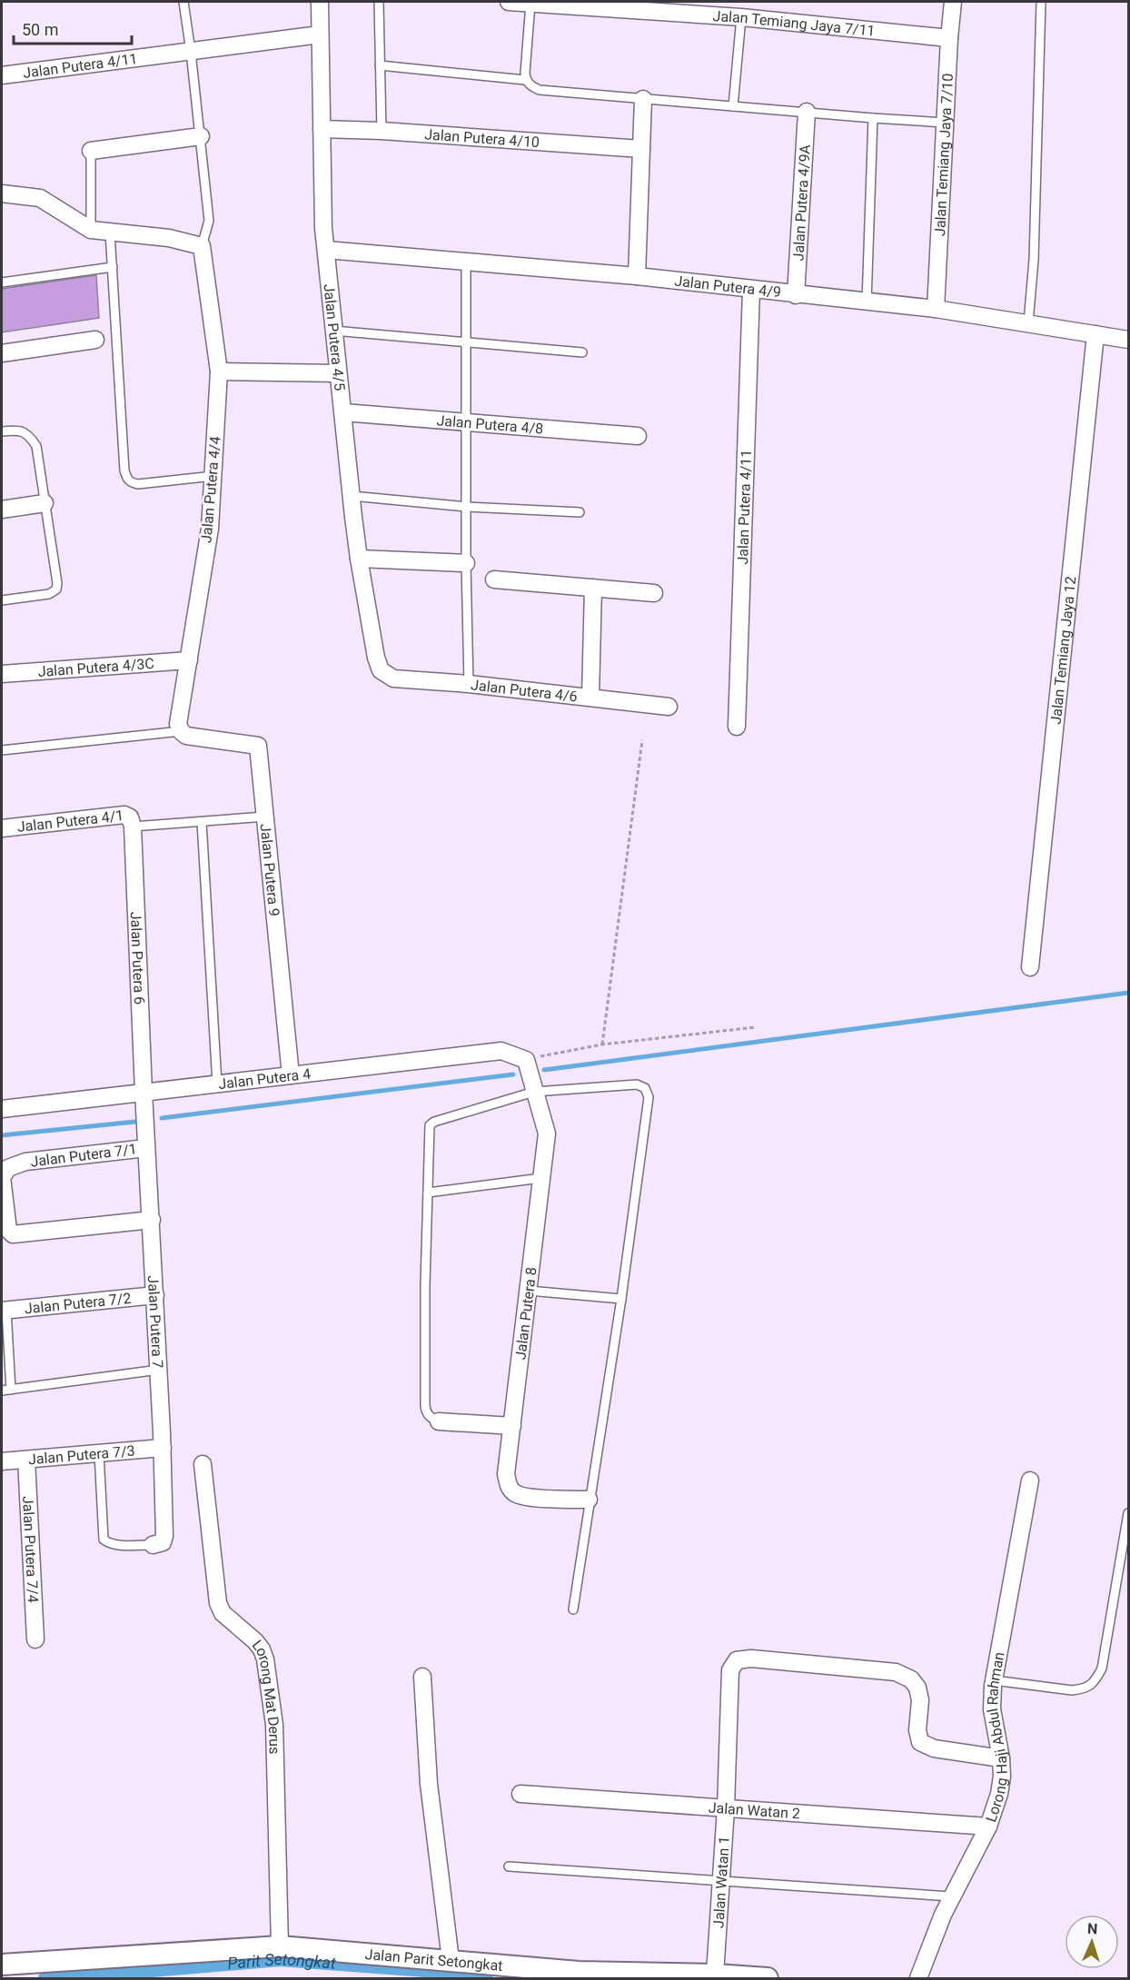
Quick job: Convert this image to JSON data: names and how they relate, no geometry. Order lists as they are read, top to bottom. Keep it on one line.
{"streets":{"street":["Jalan Temiang Jaya 7/11","Jalan Putera 4/11","Jalan Putera 4/10","Jalan Temiang Jaya 7/10","Jalan Putera 4/9A","Jalan Putera 4/9","Jalan Putera 4/5","Jalan Putera 4/8","Jalan Putera 4/4","Jalan Temiang Jaya 12","Jalan Putera 4/3C","Jalan Putera 4/6","Jalan Putera 4/1","Jalan Putera 9","Jalan Putera 6","Jalan Putera 4","Jalan Putera 7/1","Jalan Putera 7/2","Jalan Putera 8","Jalan Putera 7","Jalan Putera 7/3","Jalan Putera 7/4","Lorong Mat Derus","Lorong Haji Abdul Rahman","Jalan Watan 2","Jalan Watan 1","Jalan Parit Setongkat"]},"crossings":[["Jalan Temiang Jaya 7/11","Jalan Temiang Jaya 7/10"],["Jalan Putera 4/11","Jalan Putera 4/9"],["Jalan Putera 4/11","Jalan Putera 4/5"],["Jalan Putera 4/10","Jalan Putera 4/5"],["Jalan Temiang Jaya 7/10","Jalan Putera 4/9"],["Jalan Putera 4/9A","Jalan Putera 4/9"],["Jalan Putera 4/9","Jalan Putera 4/5"],["Jalan Putera 4/9","Jalan Temiang Jaya 12"],["Jalan Putera 4/5","Jalan Putera 4/8"],["Jalan Putera 4/5","Jalan Putera 4/6"],["Jalan Putera 4/4","Jalan Putera 4/3C"],["Jalan Putera 4/4","Jalan Putera 9"],["Jalan Putera 4/1","Jalan Putera 6"],["Jalan Putera 9","Jalan Putera 4"],["Jalan Putera 6","Jalan Putera 4"],["Jalan Putera 6","Jalan Putera 7"],["Jalan Putera 4","Jalan Putera 8"],["Jalan Putera 4","Jalan Putera 7"],["Jalan Putera 7/1","Jalan Putera 7"],["Jalan Putera 7/2","Jalan Putera 7"],["Jalan Putera 7","Jalan Putera 7/3"],["Jalan Putera 7/3","Jalan Putera 7/4"],["Lorong Mat Derus","Jalan Parit Setongkat"],["Lorong Haji Abdul Rahman","Jalan Watan 2"],["Lorong Haji Abdul Rahman","Jalan Watan 1"],["Jalan Watan 2","Jalan Watan 1"],["Jalan Watan 1","Jalan Parit Setongkat"]],"water":["Parit Setongkat"],"scale_bar":"50 m","north":"top"}
